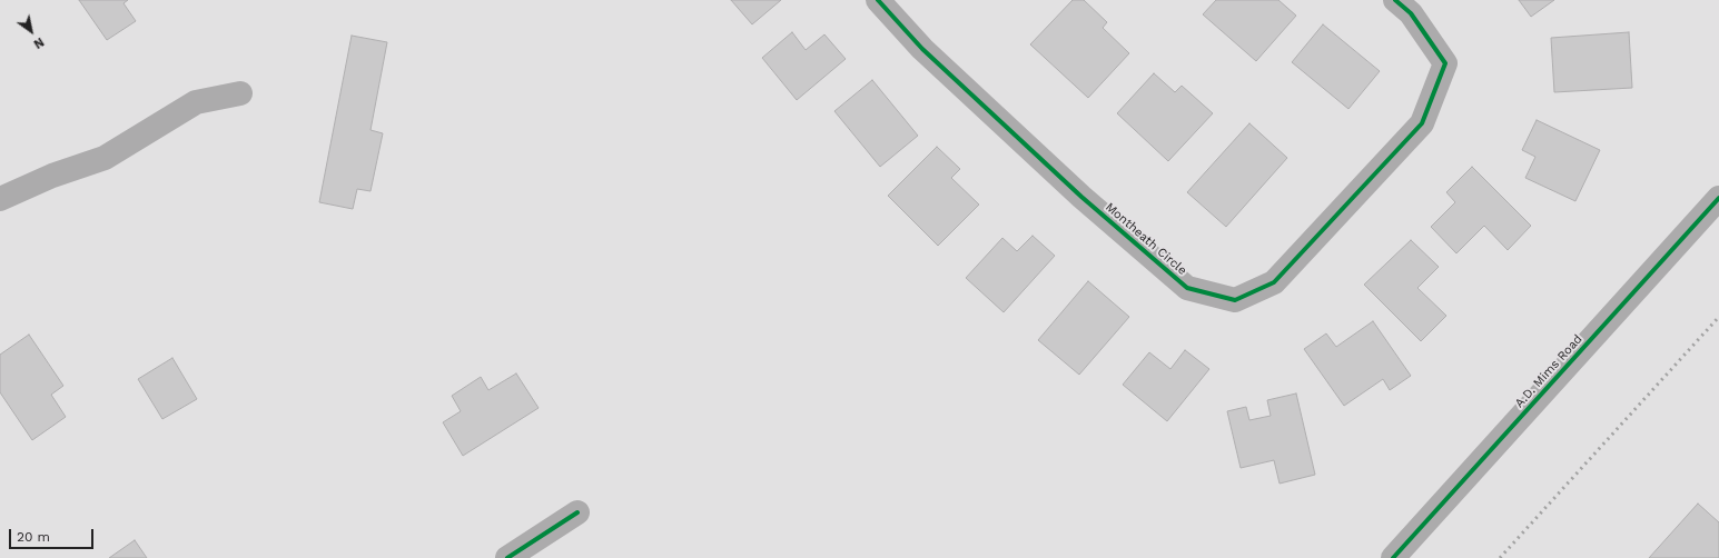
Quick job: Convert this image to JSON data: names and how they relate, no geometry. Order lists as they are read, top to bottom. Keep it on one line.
{"streets":{"street":["Montheath Circle","A.D. Mims Road"]},"scale_bar":"20 m","north":"bottom right"}
